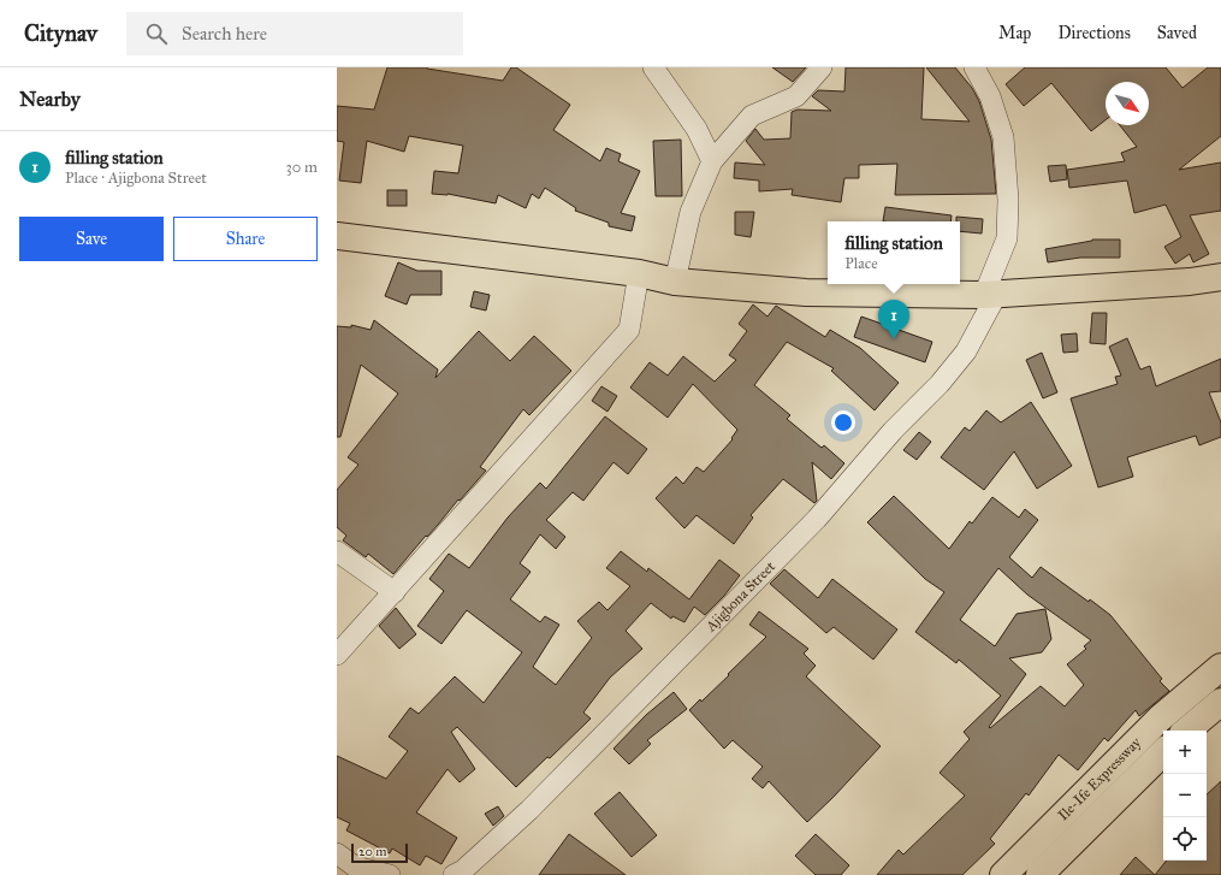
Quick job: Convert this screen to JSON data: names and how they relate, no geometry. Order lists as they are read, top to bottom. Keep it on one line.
{"streets":{"main road":["Ile-Ife Expressway"],"street":["Ajigbona Street"]},"scale_bar":"20 m","north":"bottom right","page":{"header":"Citynav","search":"Search here","nav":["Map","Directions","Saved"],"heading":"Nearby","list":[{"mark":"1","name":"filling station","note":"Place · Ajigbona Street","value":"30 m"}],"buttons":["Save","Share"],"popup":["filling station","Place"],"pins":"1","map_buttons":["+","−"],"scale":"20 m"}}
